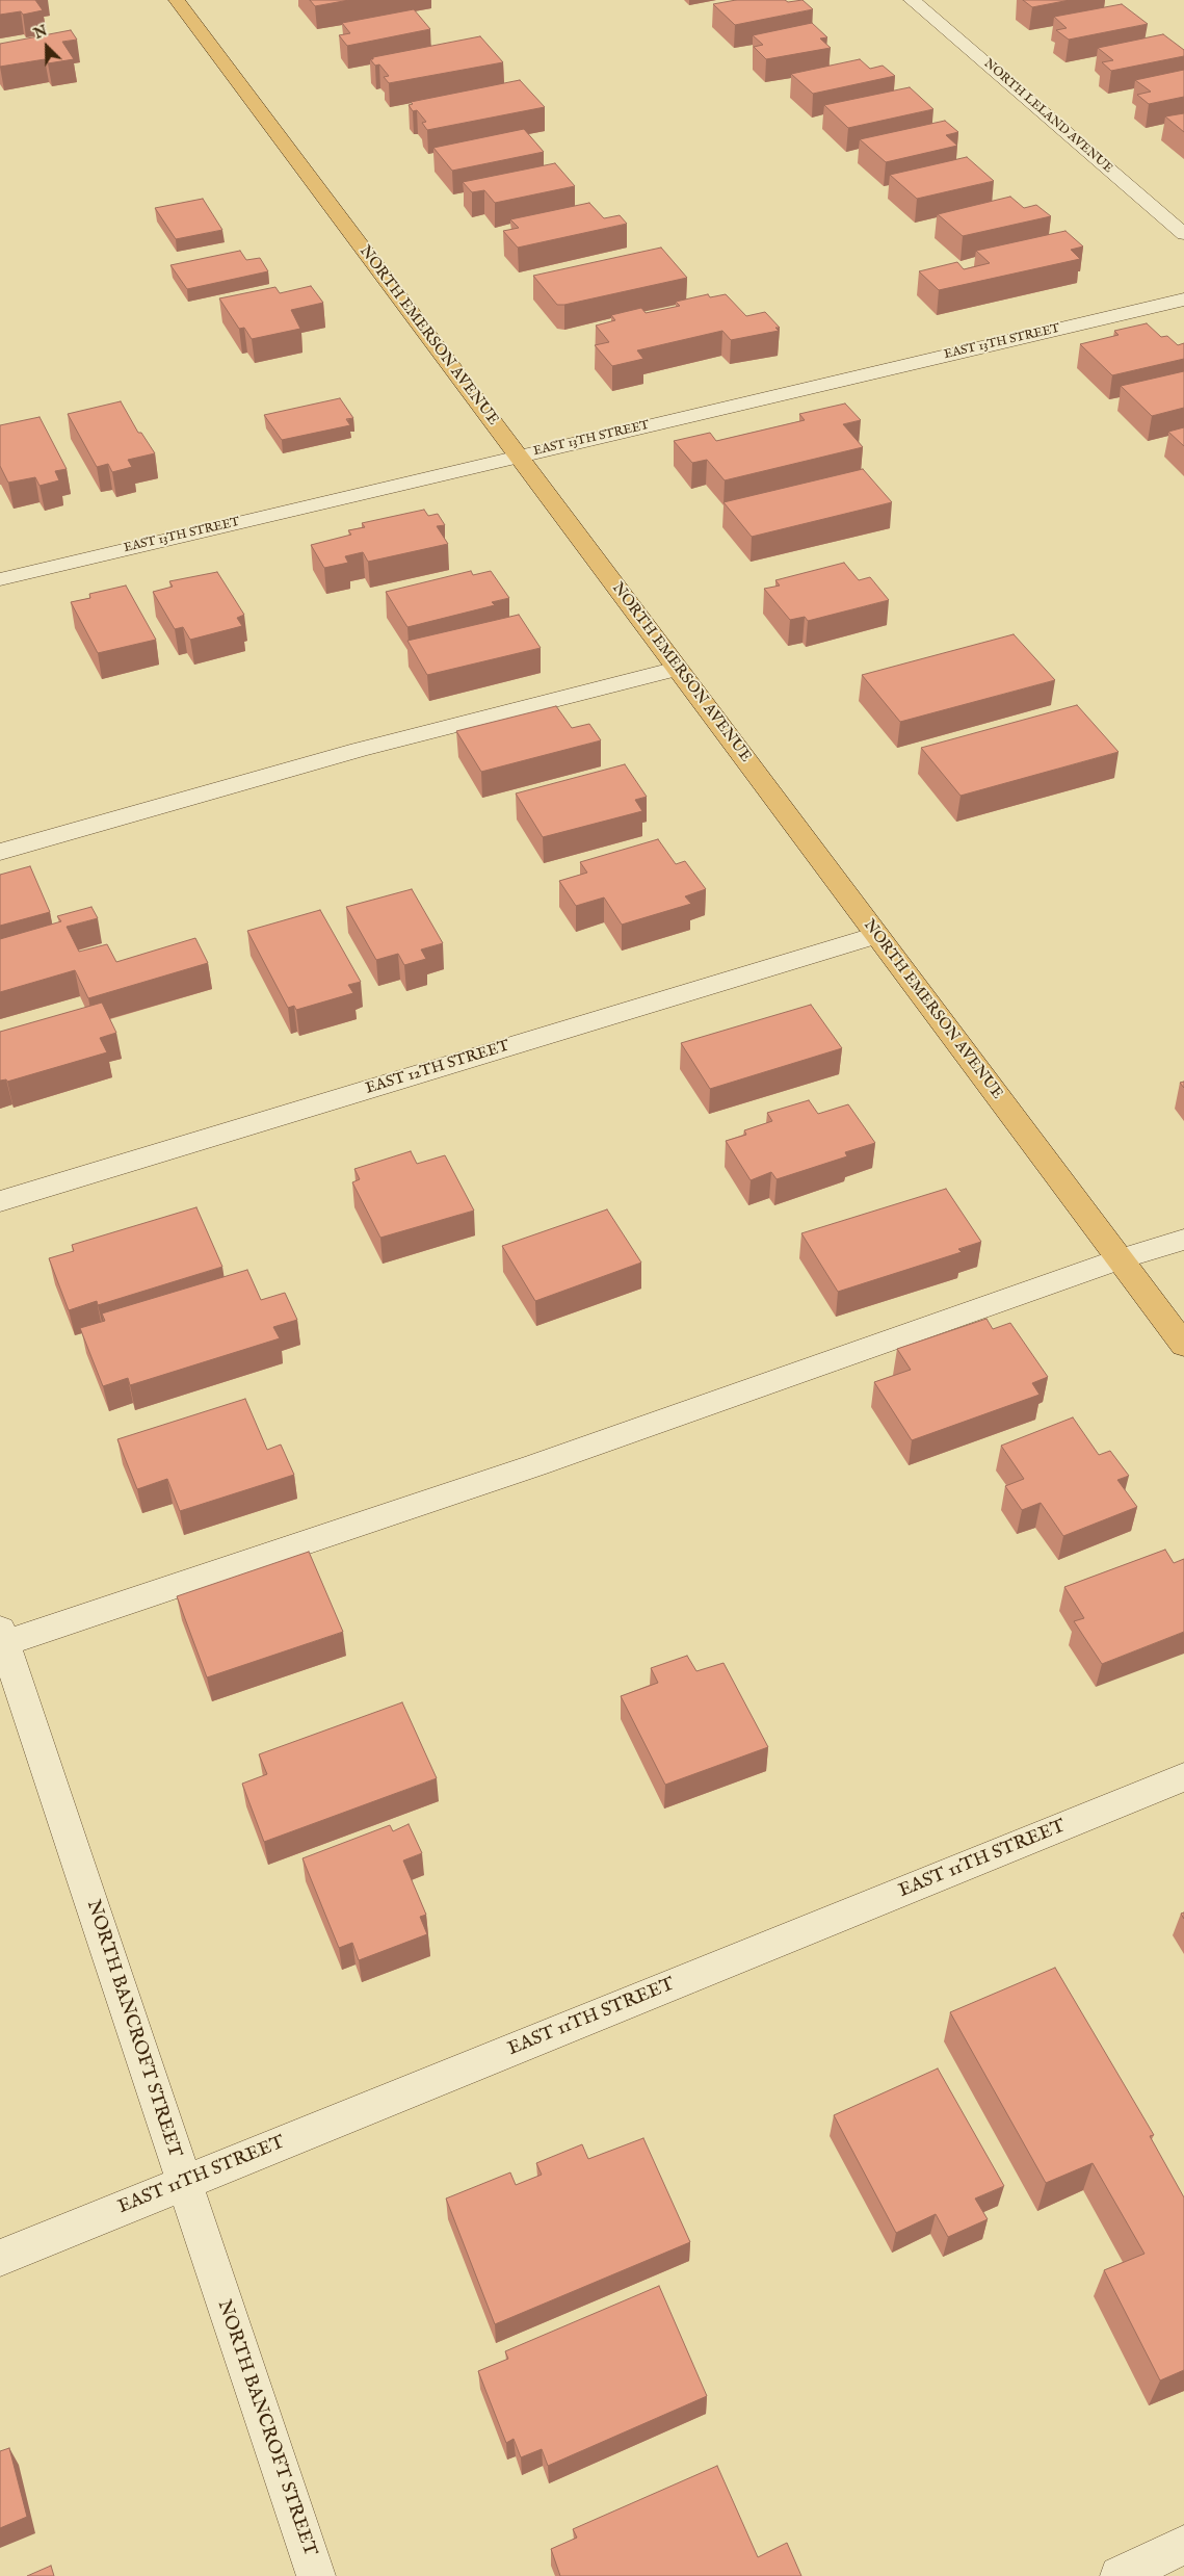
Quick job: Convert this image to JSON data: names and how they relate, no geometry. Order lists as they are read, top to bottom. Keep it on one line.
{"streets":{"main road":["NORTH EMERSON AVENUE"],"street":["NORTH LELAND AVENUE","EAST 13TH STREET","EAST 12TH STREET","EAST 11TH STREET","NORTH BANCROFT STREET"]},"crossings":[["NORTH EMERSON AVENUE","EAST 13TH STREET"],["NORTH EMERSON AVENUE","EAST 12TH STREET"],["EAST 11TH STREET","NORTH BANCROFT STREET"]],"north":"top left"}
